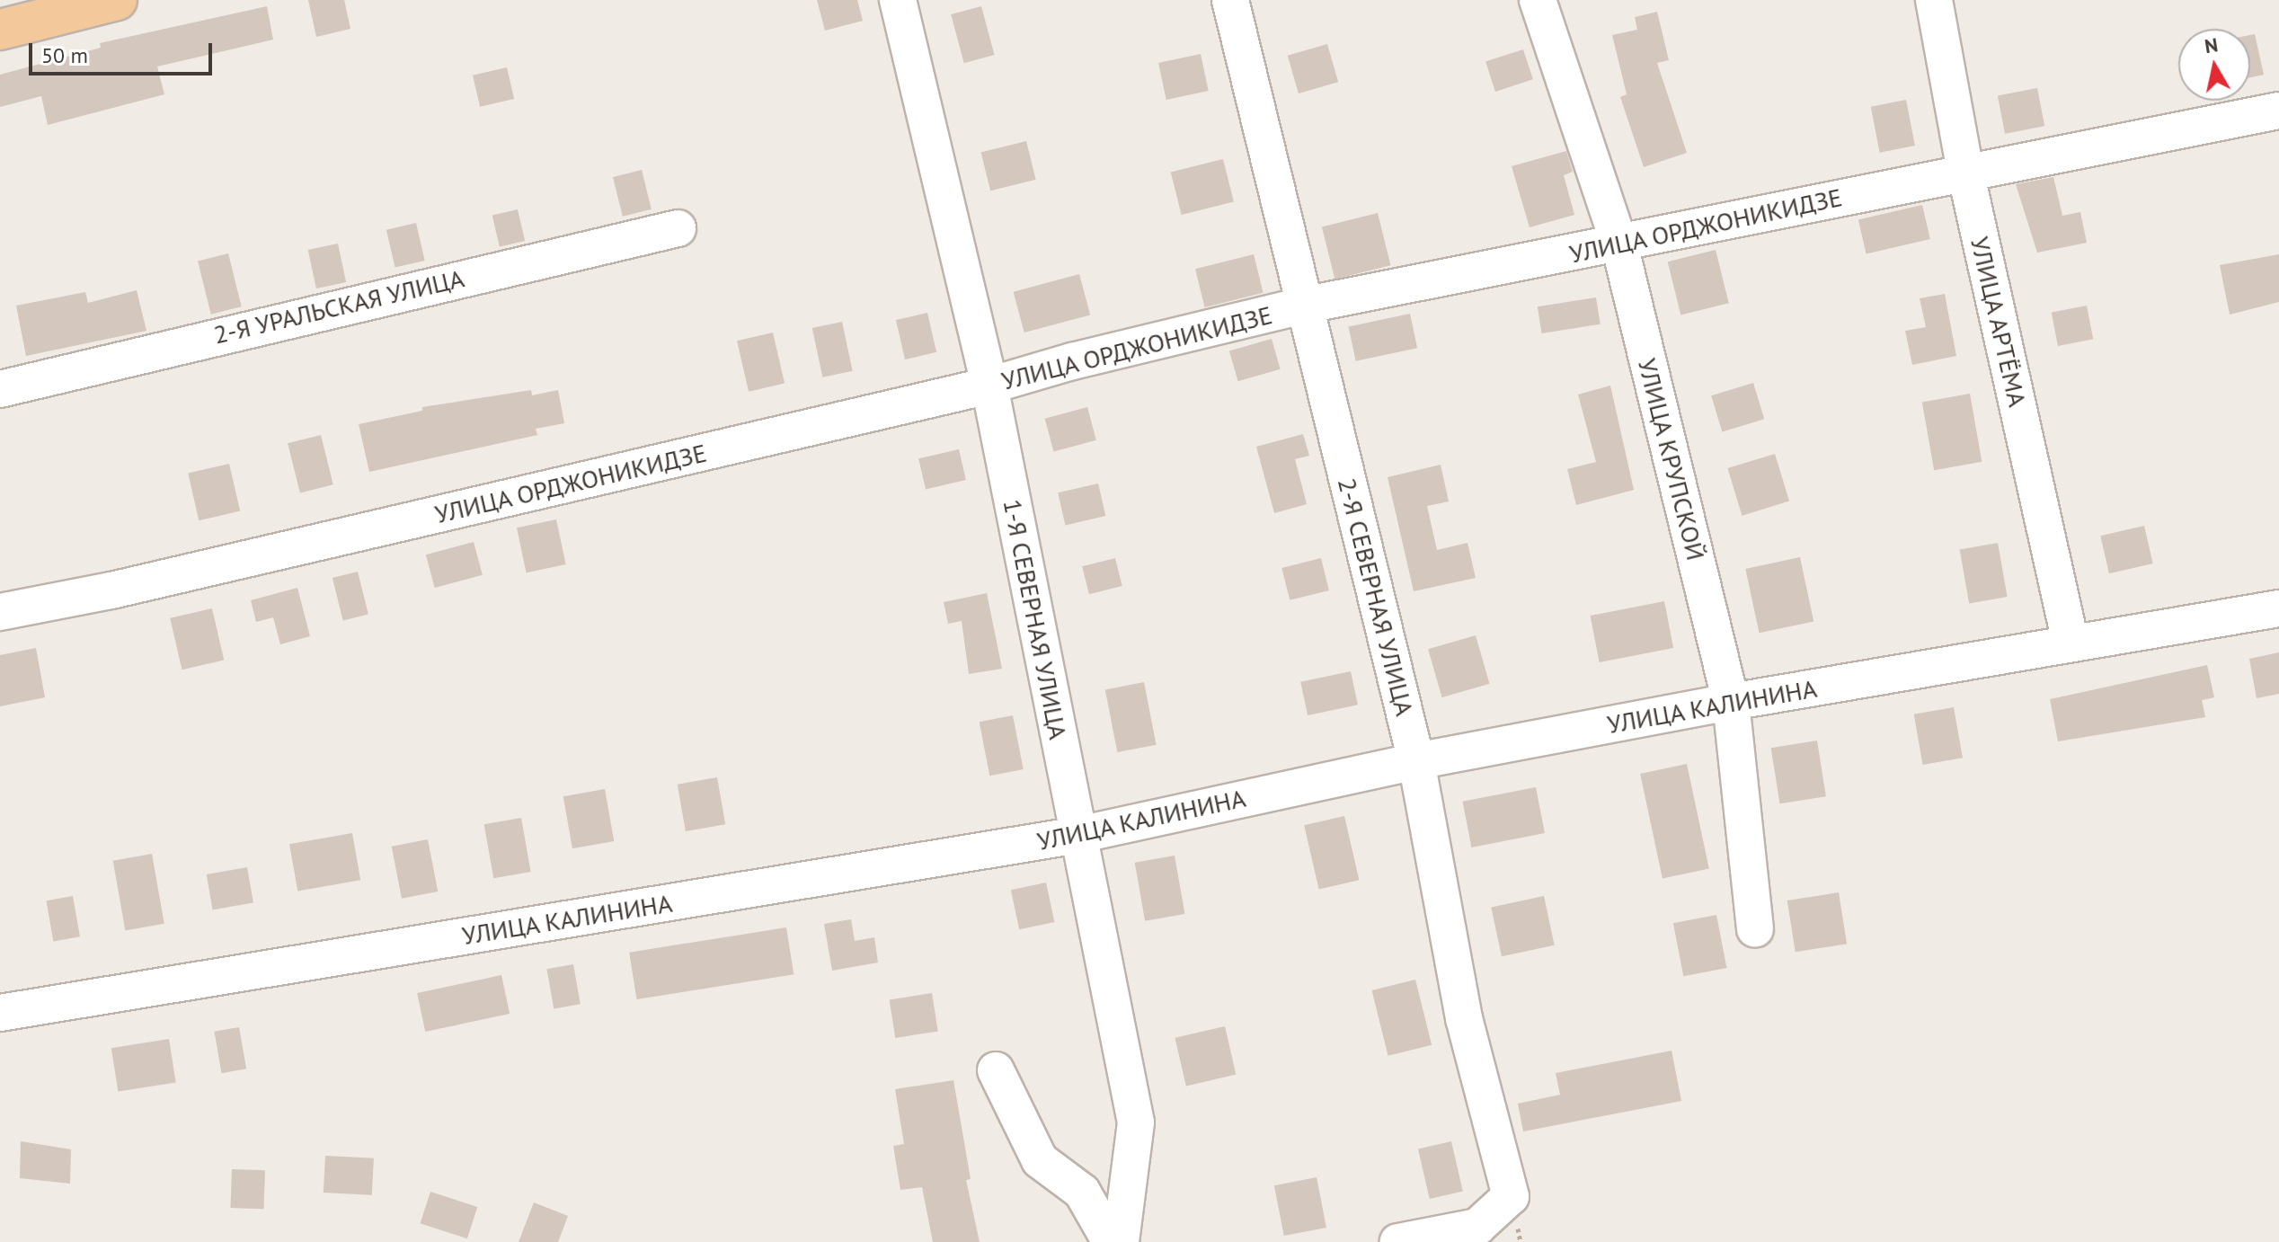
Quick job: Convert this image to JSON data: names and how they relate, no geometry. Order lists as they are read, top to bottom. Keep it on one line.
{"streets":{"street":["УЛИЦА ОРДЖОНИКИДЗЕ","2-Я УРАЛЬСКАЯ УЛИЦА","УЛИЦА АРТЁМА","УЛИЦА КРУПСКОЙ","2-Я СЕВЕРНАЯ УЛИЦА","1-Я СЕВЕРНАЯ УЛИЦА","УЛИЦА КАЛИНИНА"]},"crossings":[["УЛИЦА ОРДЖОНИКИДЗЕ","УЛИЦА АРТЁМА"],["УЛИЦА ОРДЖОНИКИДЗЕ","УЛИЦА КРУПСКОЙ"],["УЛИЦА ОРДЖОНИКИДЗЕ","2-Я СЕВЕРНАЯ УЛИЦА"],["УЛИЦА ОРДЖОНИКИДЗЕ","1-Я СЕВЕРНАЯ УЛИЦА"],["УЛИЦА АРТЁМА","УЛИЦА КАЛИНИНА"],["УЛИЦА КРУПСКОЙ","УЛИЦА КАЛИНИНА"],["2-Я СЕВЕРНАЯ УЛИЦА","УЛИЦА КАЛИНИНА"],["1-Я СЕВЕРНАЯ УЛИЦА","УЛИЦА КАЛИНИНА"]],"scale_bar":"50 m","north":"top"}
